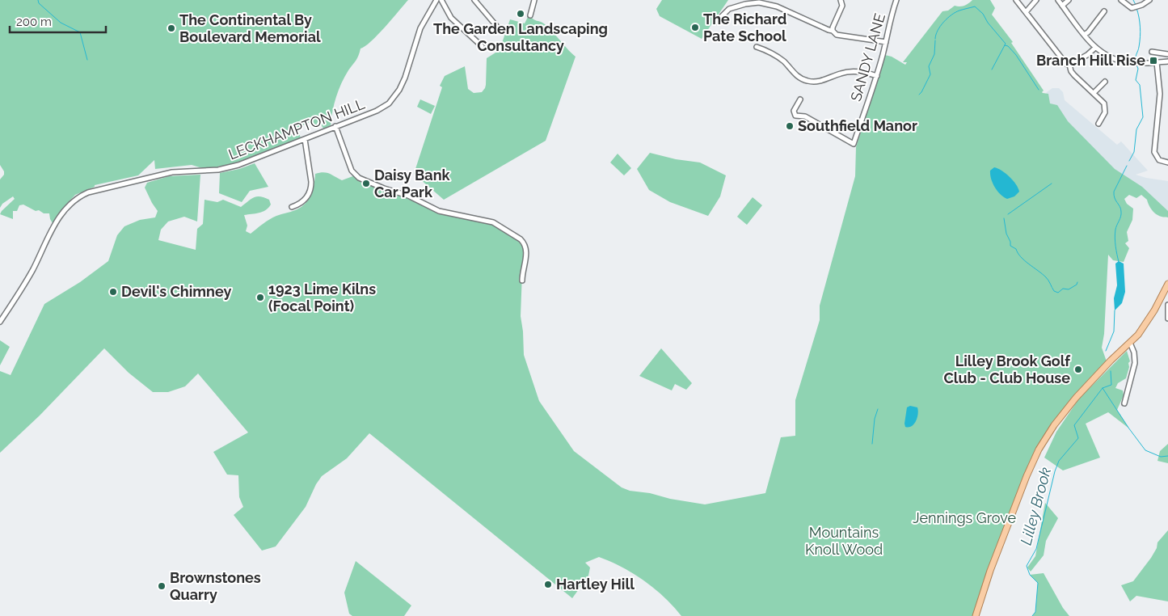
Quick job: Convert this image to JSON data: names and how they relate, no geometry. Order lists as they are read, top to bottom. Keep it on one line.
{"streets":{"street":["SANDY LANE","LECKHAMPTON HILL"]},"water":["Lilley Brook"],"parks":["Jennings Grove","Mountains Knoll Wood"],"places":{"other":["The Garden Landscaping Consultancy","The Richard Pate School","The Continental By Boulevard Memorial","Southfield Manor","Daisy Bank Car Park","Devil's Chimney","1923 Lime Kilns (Focal Point)","Lilley Brook Golf Club - Club House","Hartley Hill","Brownstones Quarry"],"transit":["Branch Hill Rise"]},"scale_bar":"200 m"}
